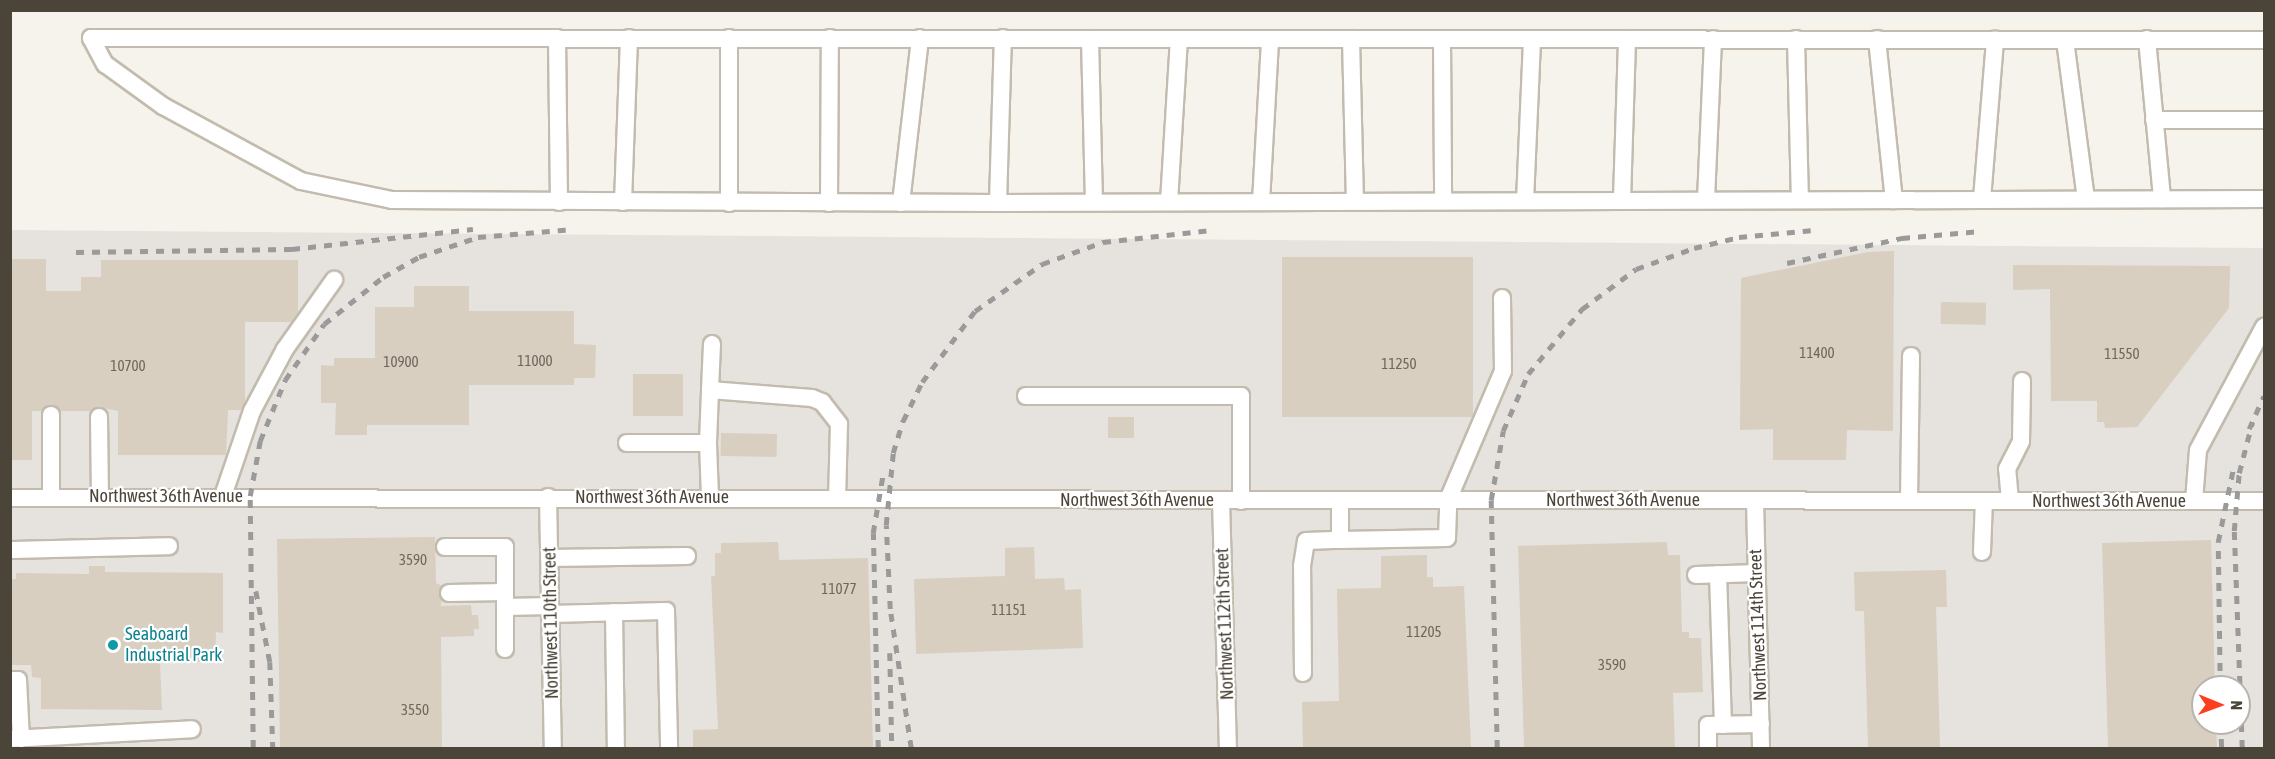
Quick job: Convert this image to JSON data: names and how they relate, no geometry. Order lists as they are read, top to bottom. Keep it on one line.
{"streets":{"street":["Northwest 36th Avenue","Northwest 110th Street","Northwest 112th Street","Northwest 114th Street"]},"crossings":[["Northwest 36th Avenue","Northwest 110th Street"],["Northwest 36th Avenue","Northwest 112th Street"],["Northwest 36th Avenue","Northwest 114th Street"]],"places":["Seaboard Industrial Park"],"house_numbers":["11400","11550","11000","10900","11250","10700","3590","11077","11151","11205","3590","3550"],"north":"right"}
